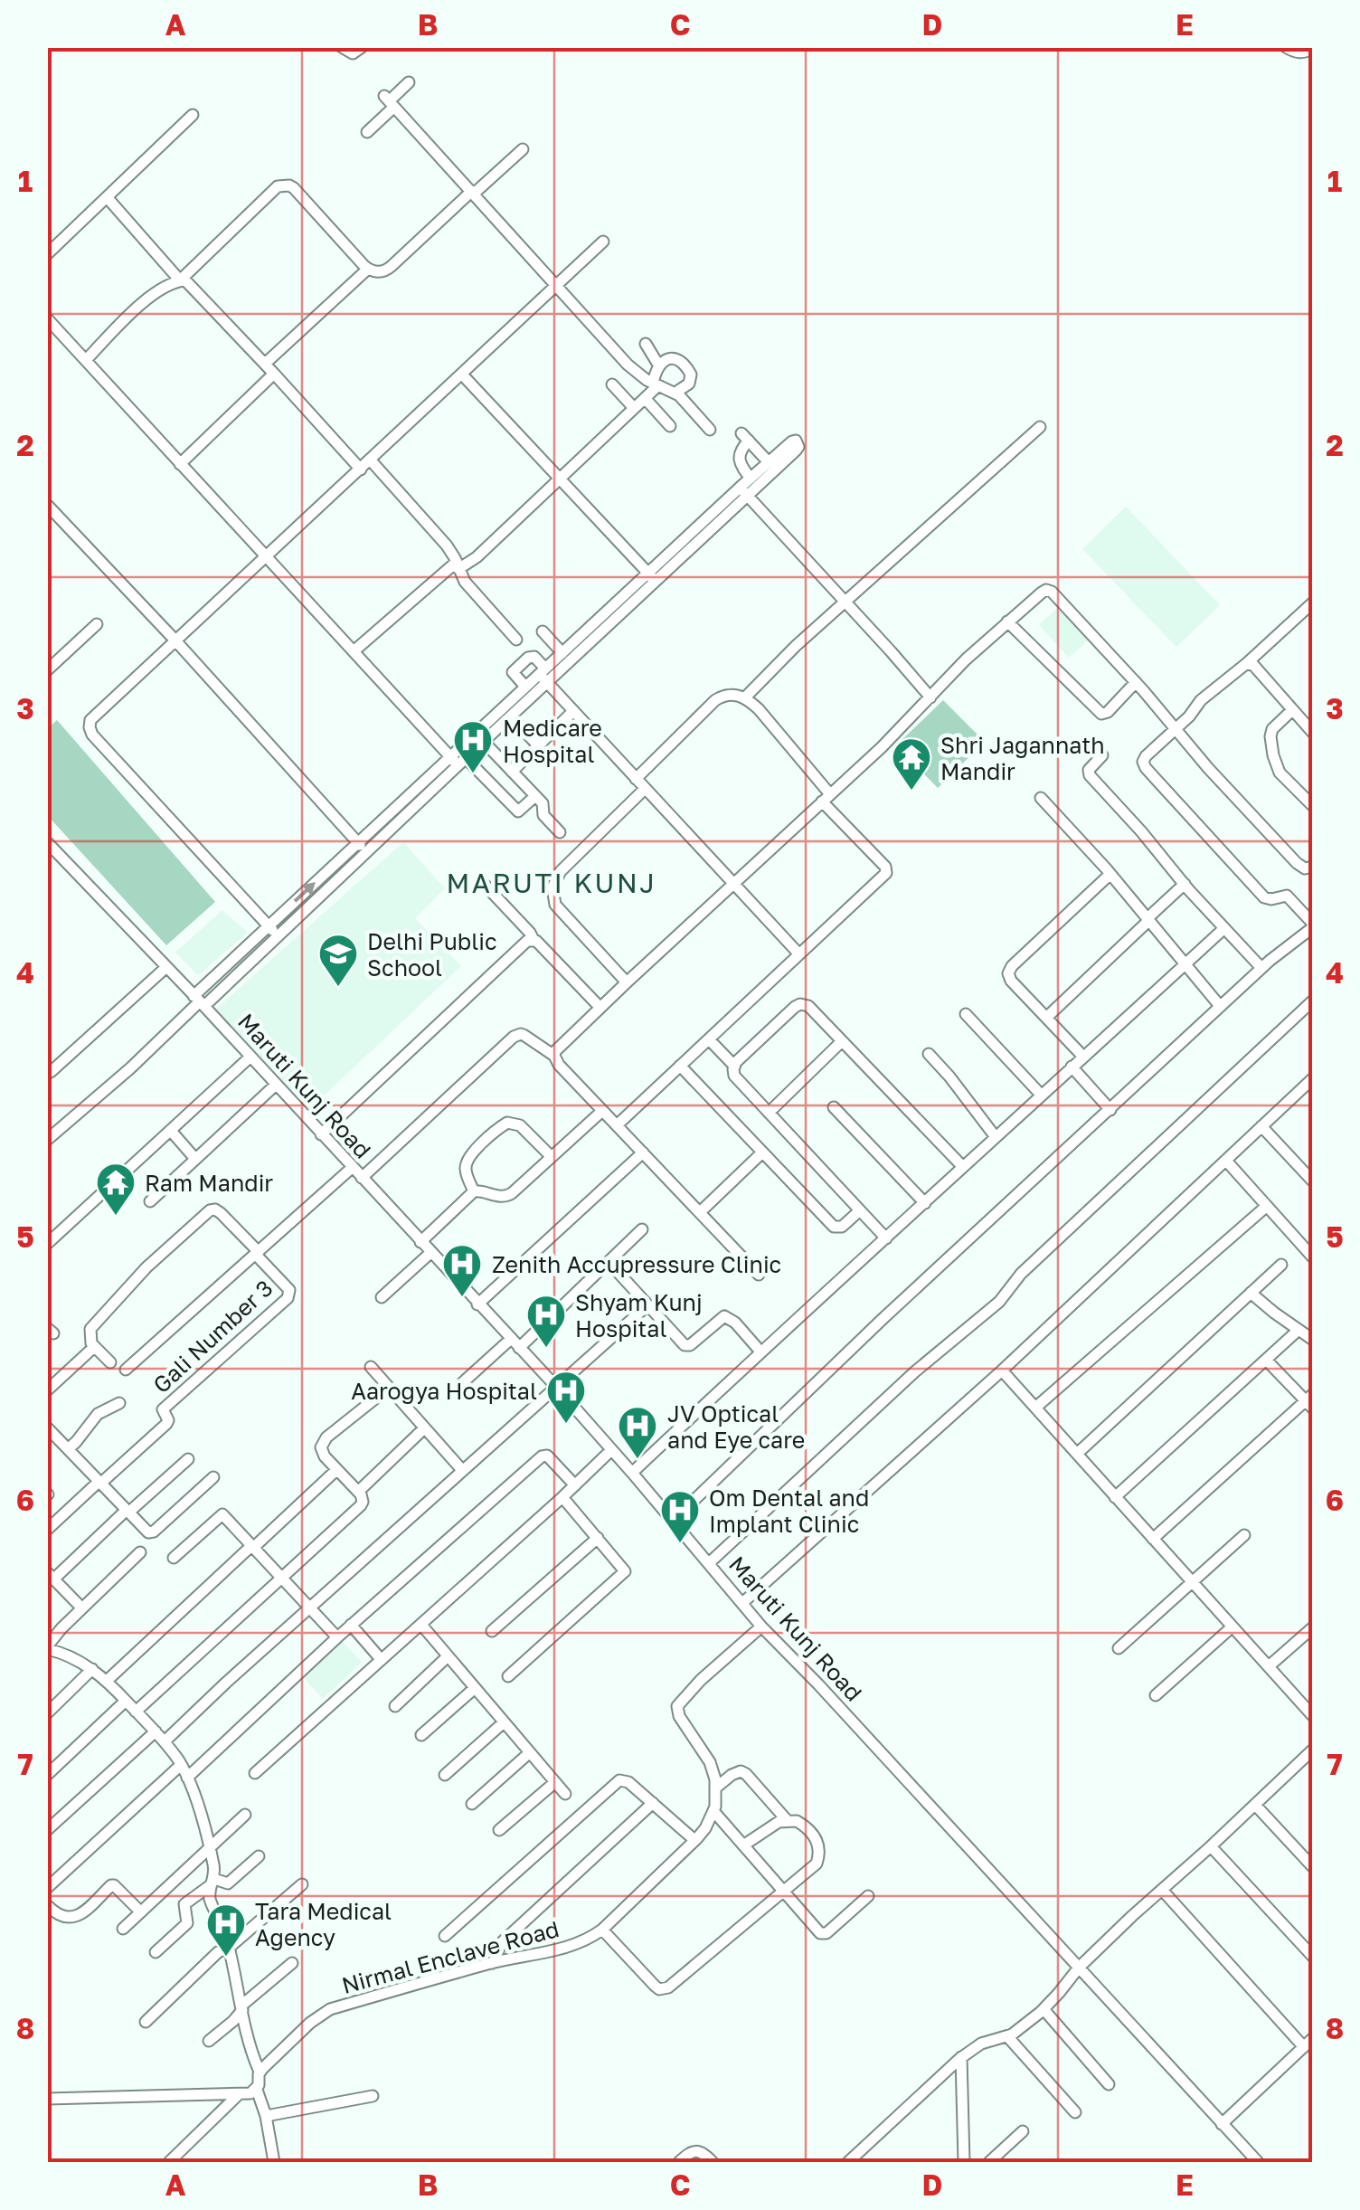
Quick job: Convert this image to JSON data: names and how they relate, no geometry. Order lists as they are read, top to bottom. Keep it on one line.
{"streets":{"street":["Maruti Kunj Road","Gali Number 3","Nirmal Enclave Road"]},"crossings":[["Maruti Kunj Road","Nirmal Enclave Road"]],"districts":["MARUTI KUNJ"],"places":{"hospital":["Medicare Hospital","Zenith Accupressure Clinic","Shyam Kunj Hospital","Aarogya Hospital","JV Optical and Eye care","Om Dental and Implant Clinic","Tara Medical Agency"],"temple":["Shri Jagannath Mandir","Ram Mandir"],"school or university":["Delhi Public School"]},"grid":{"columns":["A","B","C","D","E"],"rows":["1","2","3","4","5","6","7","8"]}}
